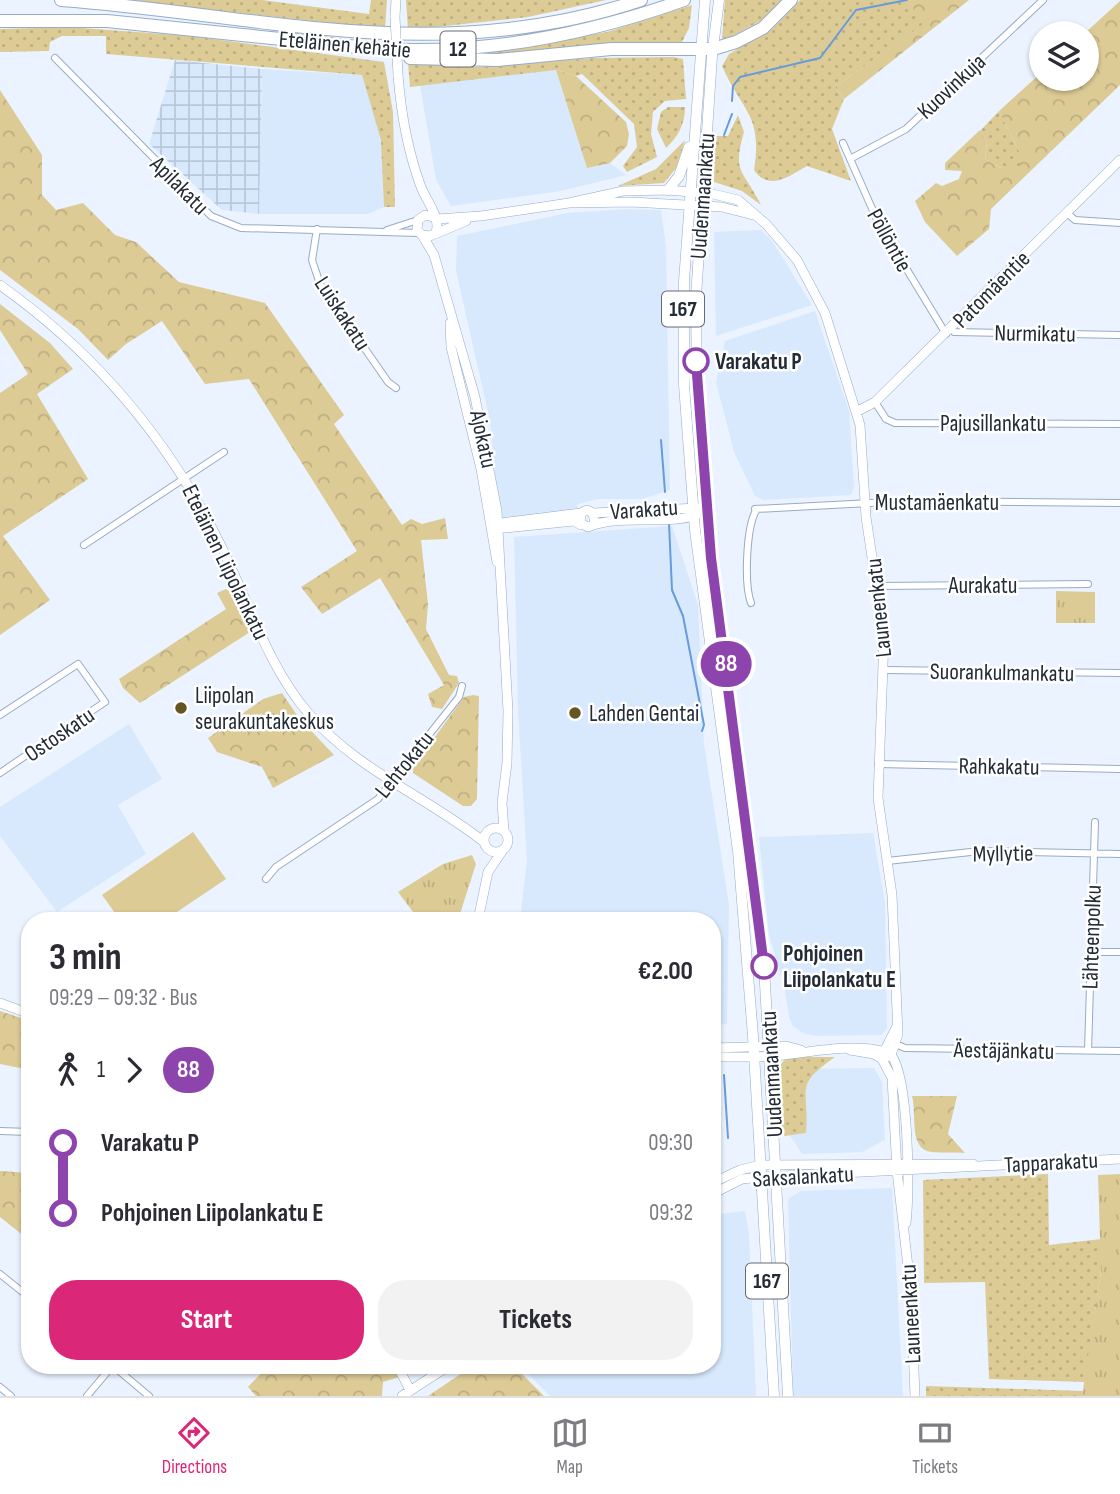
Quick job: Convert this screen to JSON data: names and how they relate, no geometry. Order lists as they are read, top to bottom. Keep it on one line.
{"streets":{"highway":["Eteläinen kehätie","12"],"main road":["Uudenmaankatu","167"],"street":["Kuovinkuja","Apilakatu","Pöllöntie","Patomäentie","Luiskakatu","Nurmikatu","Pajusillankatu","Ajokatu","Mustamäenkatu","Varakatu","Eteläinen Liipolankatu","Aurakatu","Launeenkatu","Suorankulmankatu","Ostoskatu","Lehtokatu","Rahkakatu","Myllytie","Lähteenpolku","Äestäjänkatu","Tapparakatu","Saksalankatu"]},"crossings":[["Kuovinkuja","Pöllöntie"],["Apilakatu","Luiskakatu"],["Apilakatu","Ajokatu"],["Uudenmaankatu","Varakatu"],["Uudenmaankatu","Launeenkatu"],["Uudenmaankatu","Saksalankatu"],["Pöllöntie","Patomäentie"],["Pöllöntie","Nurmikatu"],["Patomäentie","Nurmikatu"],["Patomäentie","Pajusillankatu"],["Patomäentie","Launeenkatu"],["Ajokatu","Varakatu"],["Ajokatu","Eteläinen Liipolankatu"],["Mustamäenkatu","Launeenkatu"],["Eteläinen Liipolankatu","Lehtokatu"],["Aurakatu","Launeenkatu"],["Launeenkatu","Suorankulmankatu"],["Launeenkatu","Rahkakatu"],["Launeenkatu","Myllytie"],["Launeenkatu","Äestäjänkatu"],["Launeenkatu","Tapparakatu"],["Launeenkatu","Saksalankatu"],["Myllytie","Lähteenpolku"],["Lähteenpolku","Äestäjänkatu"],["Tapparakatu","Saksalankatu"]],"places":["Varakatu P","Liipolan seurakuntakeskus","Lahden Gentai","Pohjoinen Liipolankatu E"],"lines":["bus line 88"],"page":{"on_map":"88","heading":["3 min","09:29 – 09:32 · Bus","€2.00"],"legs":["1","88"],"list":[{"name":"Varakatu P","value":"09:30"},{"name":"Pohjoinen Liipolankatu E","value":"09:32"}],"buttons":["Start","Tickets"],"tabs":["Directions","Map","Tickets"]}}
